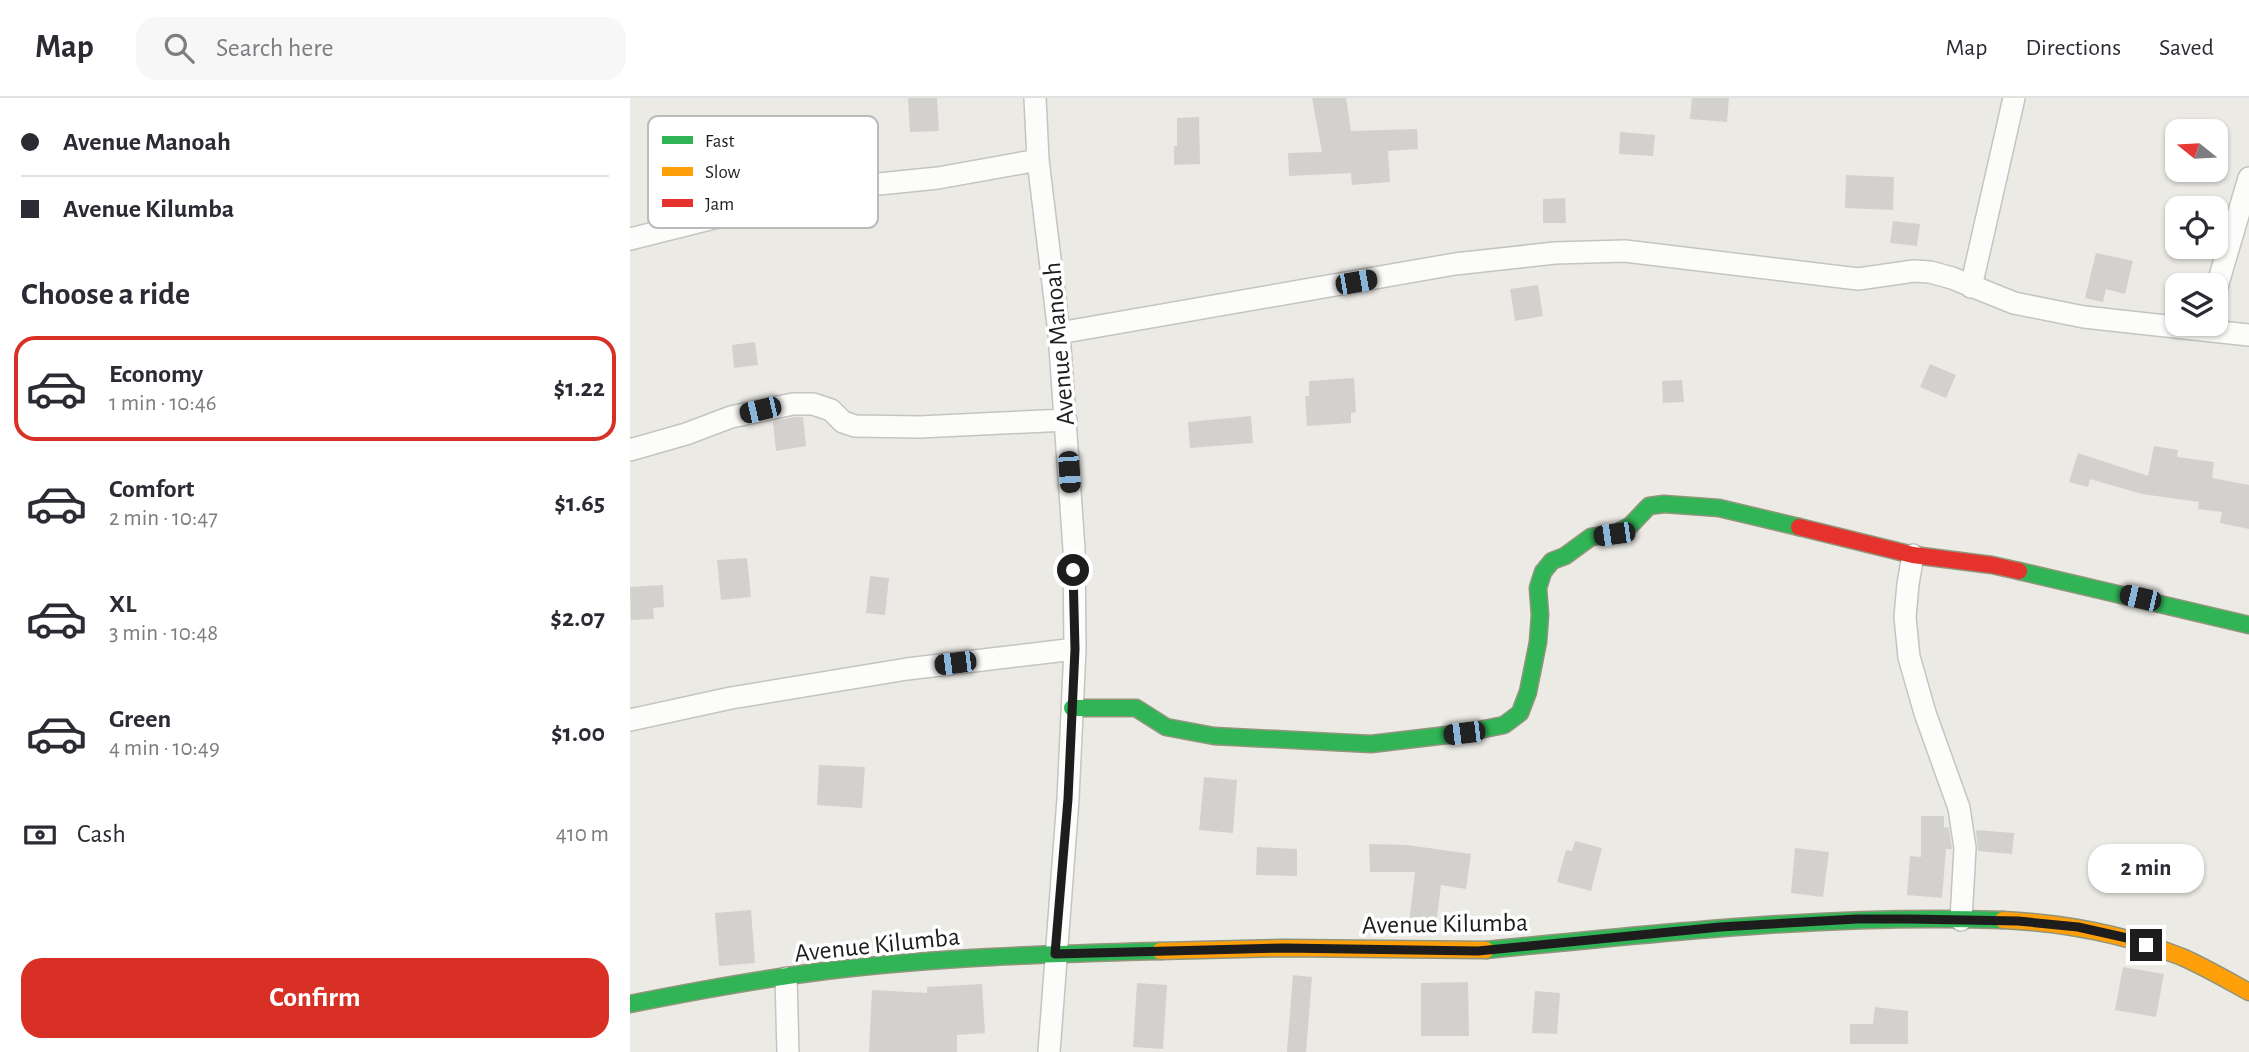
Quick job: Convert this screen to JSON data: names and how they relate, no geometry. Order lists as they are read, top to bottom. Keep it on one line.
{"streets":{"street":["Avenue Manoah","Avenue Kilumba"]},"crossings":[["Avenue Manoah","Avenue Kilumba"]],"legend":["Fast","Slow","Jam"],"north":"left","page":{"header":"Map","search":"Search here","nav":["Map","Directions","Saved"],"banner":["Avenue Manoah","Avenue Kilumba"],"heading":"Choose a ride","list":[{"name":"Economy","note":"1 min · 10:46","value":"$1.22"},{"name":"Comfort","note":"2 min · 10:47","value":"$1.65"},{"name":"XL","note":"3 min · 10:48","value":"$2.07"},{"name":"Green","note":"4 min · 10:49","value":"$1.00"}],"pay":["Cash","410 m"],"bubble":"2 min","buttons":"Confirm"}}
